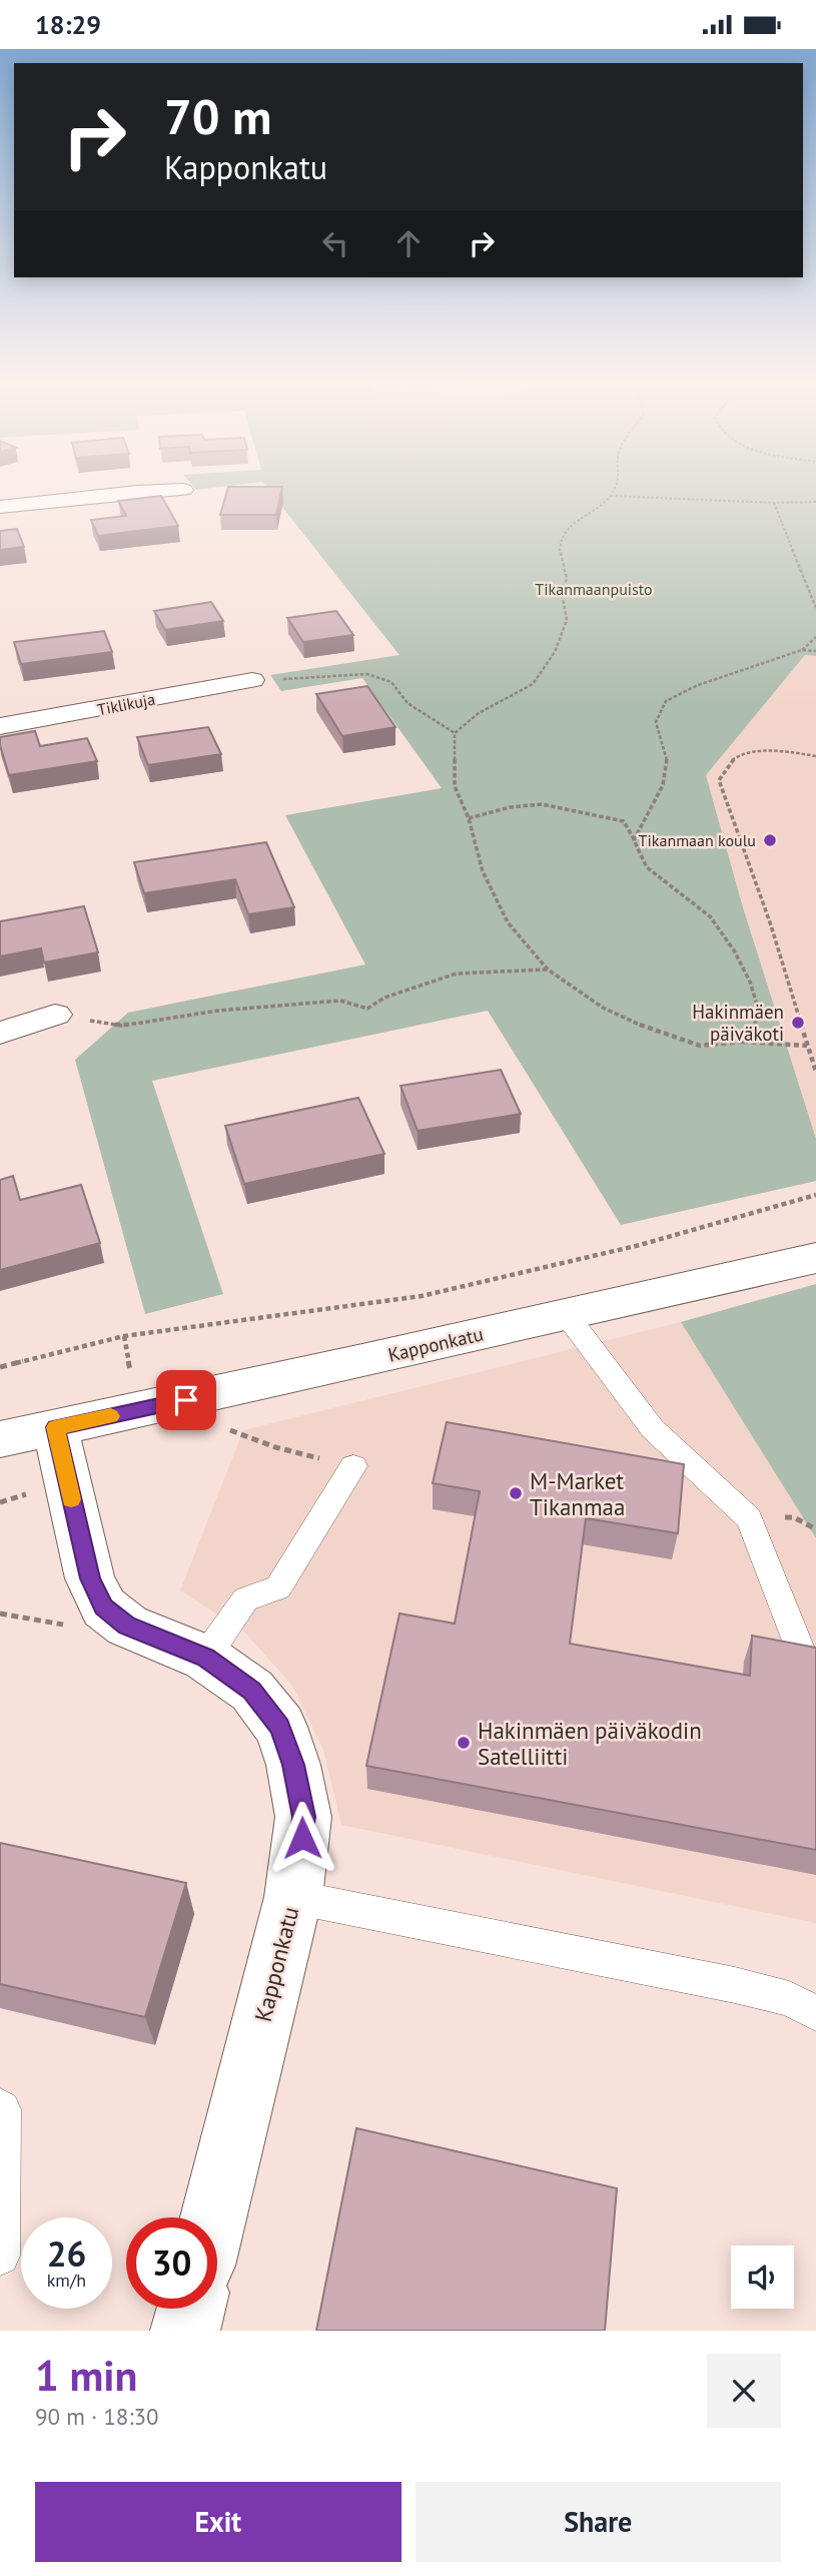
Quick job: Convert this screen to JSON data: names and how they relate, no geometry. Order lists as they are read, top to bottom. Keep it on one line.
{"streets":{"street":["Tiklikuja","Kapponkatu"]},"parks":["Tikanmaanpuisto"],"places":["Tikanmaan koulu","Hakinmäen päiväkoti","M-Market Tikanmaa","Hakinmäen päiväkodin Satelliitti"],"page":{"status":"18:29","turn":["70 m","Kapponkatu"],"speed":"26 km/h","limit":"30","heading":["1 min","90 m · 18:30"],"buttons":["Exit","Share"]}}
